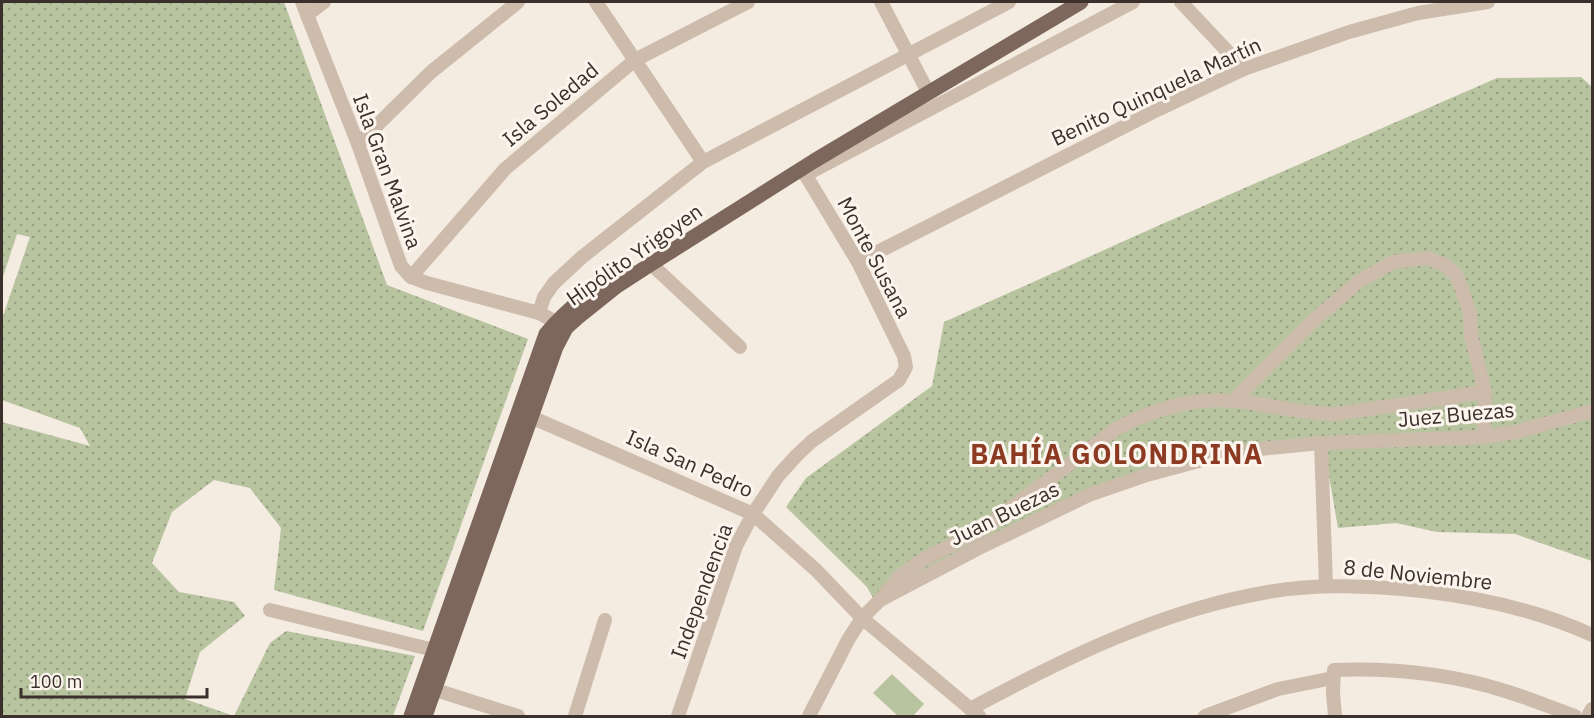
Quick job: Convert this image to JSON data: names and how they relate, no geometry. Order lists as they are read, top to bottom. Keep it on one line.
{"streets":{"main road":["Hipólito Yrigoyen"],"street":["Benito Quinquela Martín","Isla Soledad","Isla Gran Malvina","Monte Susana","Juez Buezas","Isla San Pedro","Juan Buezas","8 de Noviembre","Independencia"]},"crossings":[["Benito Quinquela Martín","Monte Susana"],["Isla Soledad","Isla Gran Malvina"],["Isla Gran Malvina","Hipólito Yrigoyen"],["Hipólito Yrigoyen","Monte Susana"],["Hipólito Yrigoyen","Isla San Pedro"],["Monte Susana","Independencia"],["Juez Buezas","Juan Buezas"],["Isla San Pedro","Juan Buezas"],["Isla San Pedro","Independencia"]],"districts":["BAHÍA GOLONDRINA"],"scale_bar":"100 m"}
